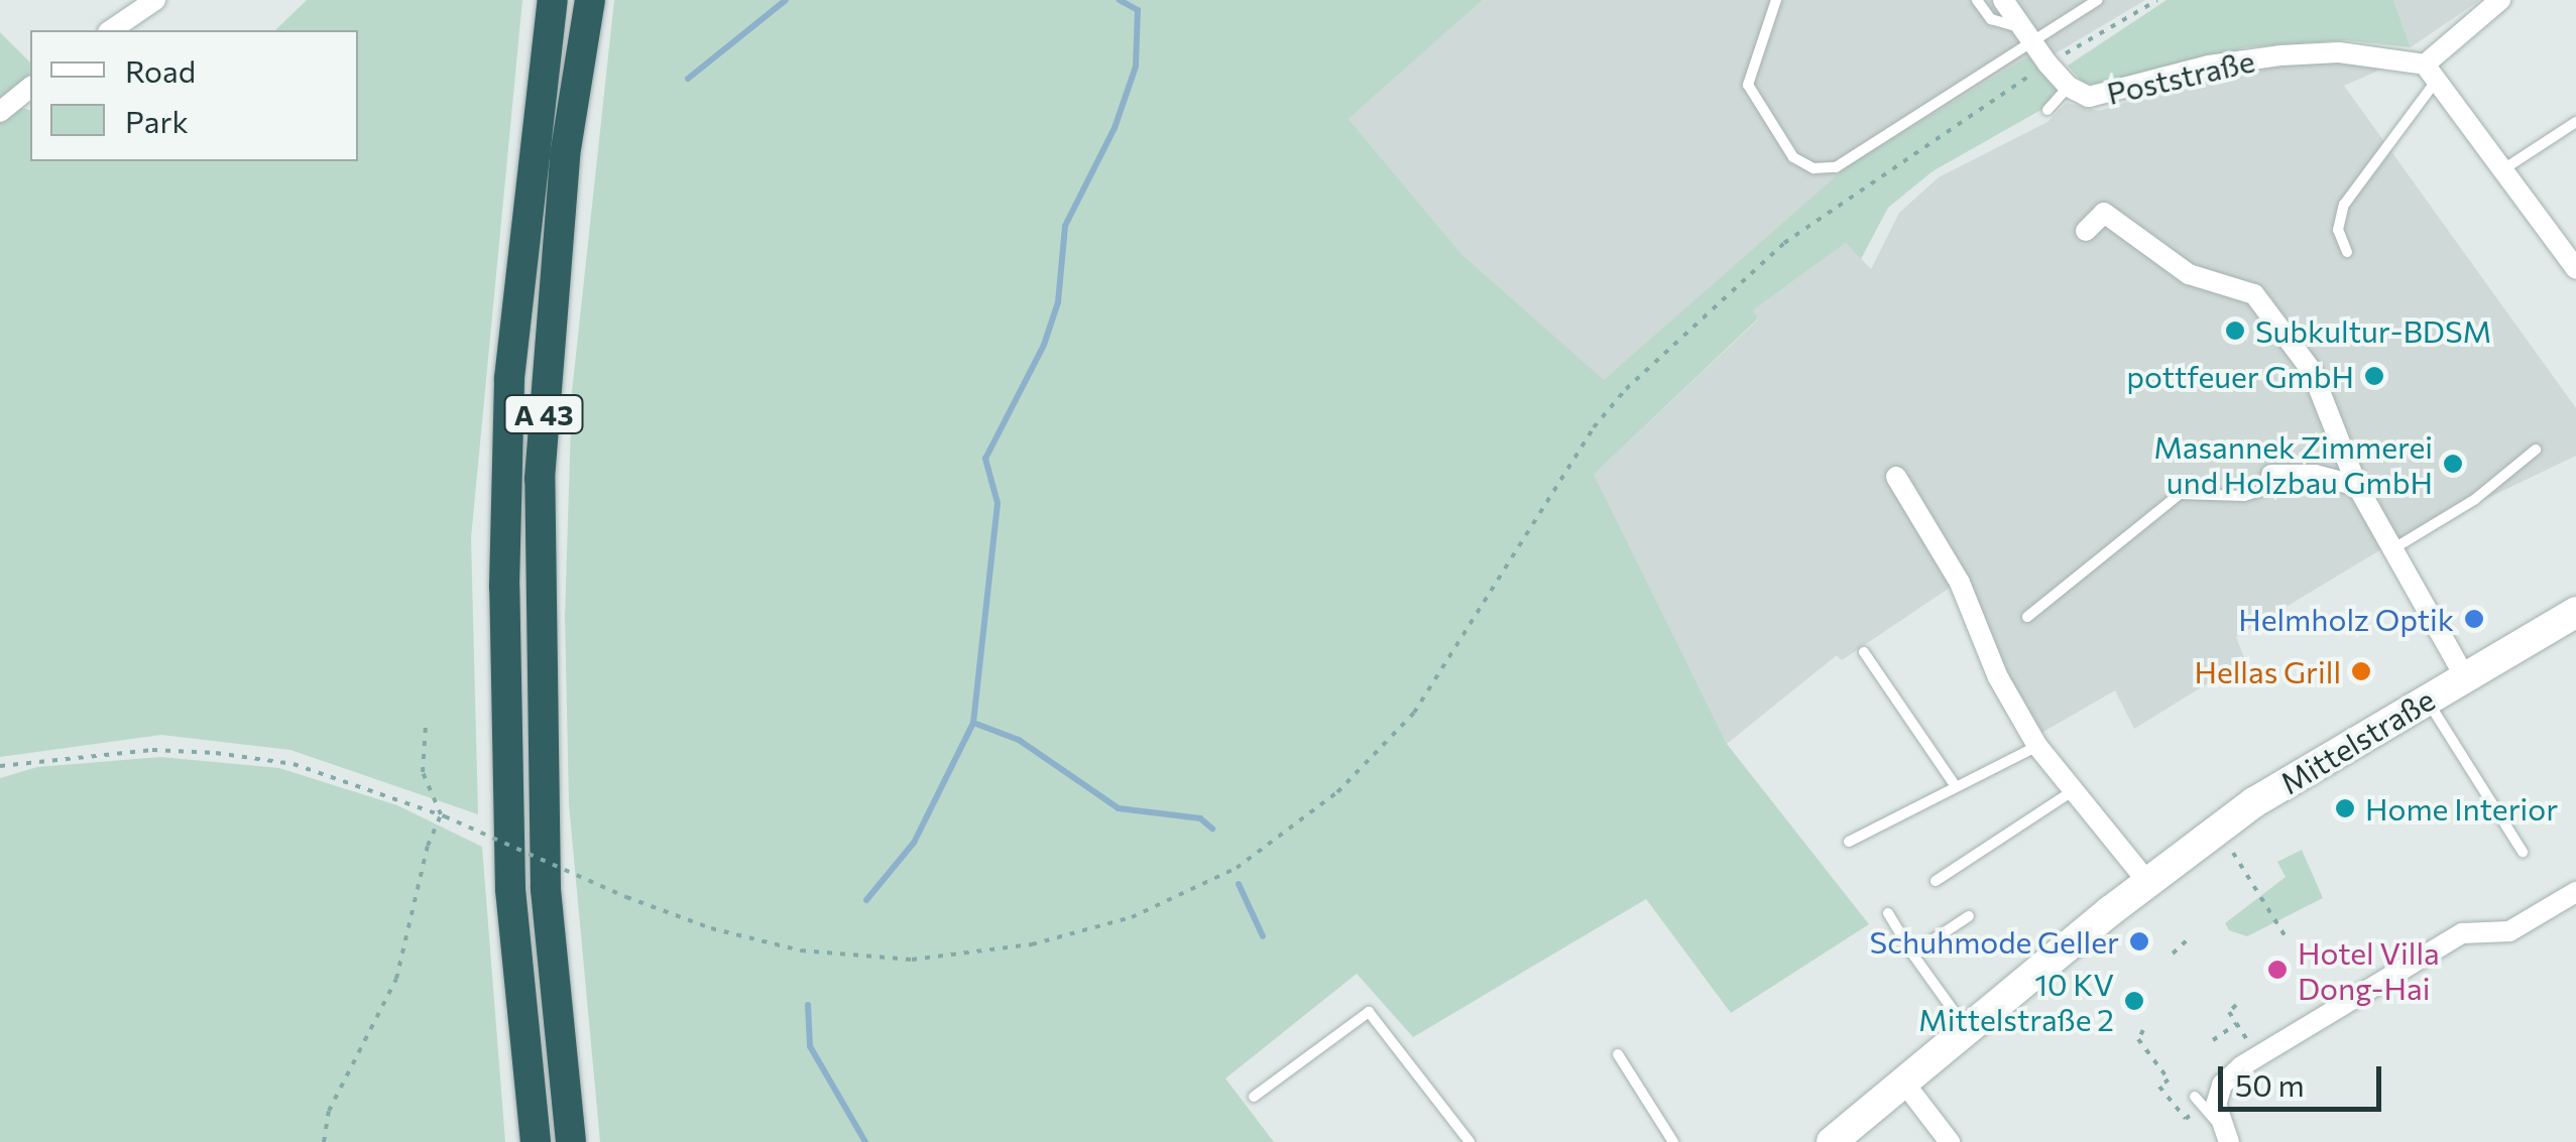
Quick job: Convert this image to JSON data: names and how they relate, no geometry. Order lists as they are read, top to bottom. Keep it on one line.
{"streets":{"highway":["A 43"],"main road":["Mittelstraße"],"street":["Poststraße"]},"places":["Subkultur-BDSM","pottfeuer GmbH","Masannek Zimmerei und Holzbau GmbH","Helmholz Optik","Hellas Grill","Home Interior","Schuhmode Geller","Hotel Villa Dong-Hai","10 KV Mittelstraße 2"],"legend":["Road","Park"],"scale_bar":"50 m"}
